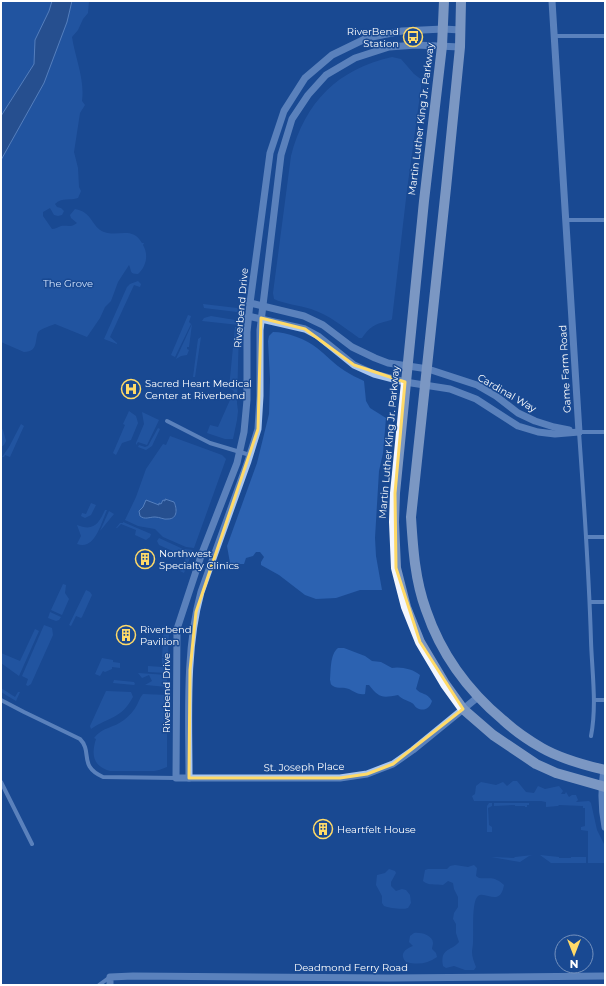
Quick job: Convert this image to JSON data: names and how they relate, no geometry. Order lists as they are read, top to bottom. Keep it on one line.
{"streets":{"main road":["Martin Luther King Jr. Parkway"],"street":["Riverbend Drive","Game Farm Road","Cardinal Way","St. Joseph Place","Deadmond Ferry Road"]},"crossings":[["Martin Luther King Jr. Parkway","Riverbend Drive"],["Martin Luther King Jr. Parkway","Cardinal Way"],["Martin Luther King Jr. Parkway","St. Joseph Place"],["Riverbend Drive","Cardinal Way"],["Riverbend Drive","St. Joseph Place"],["Game Farm Road","Cardinal Way"]],"parks":["The Grove"],"places":{"bus stop":["RiverBend Station"],"hospital":["Sacred Heart Medical Center at Riverbend"],"building":["Northwest Specialty Clinics","Riverbend Pavilion","Heartfelt House"]},"north":"bottom"}
